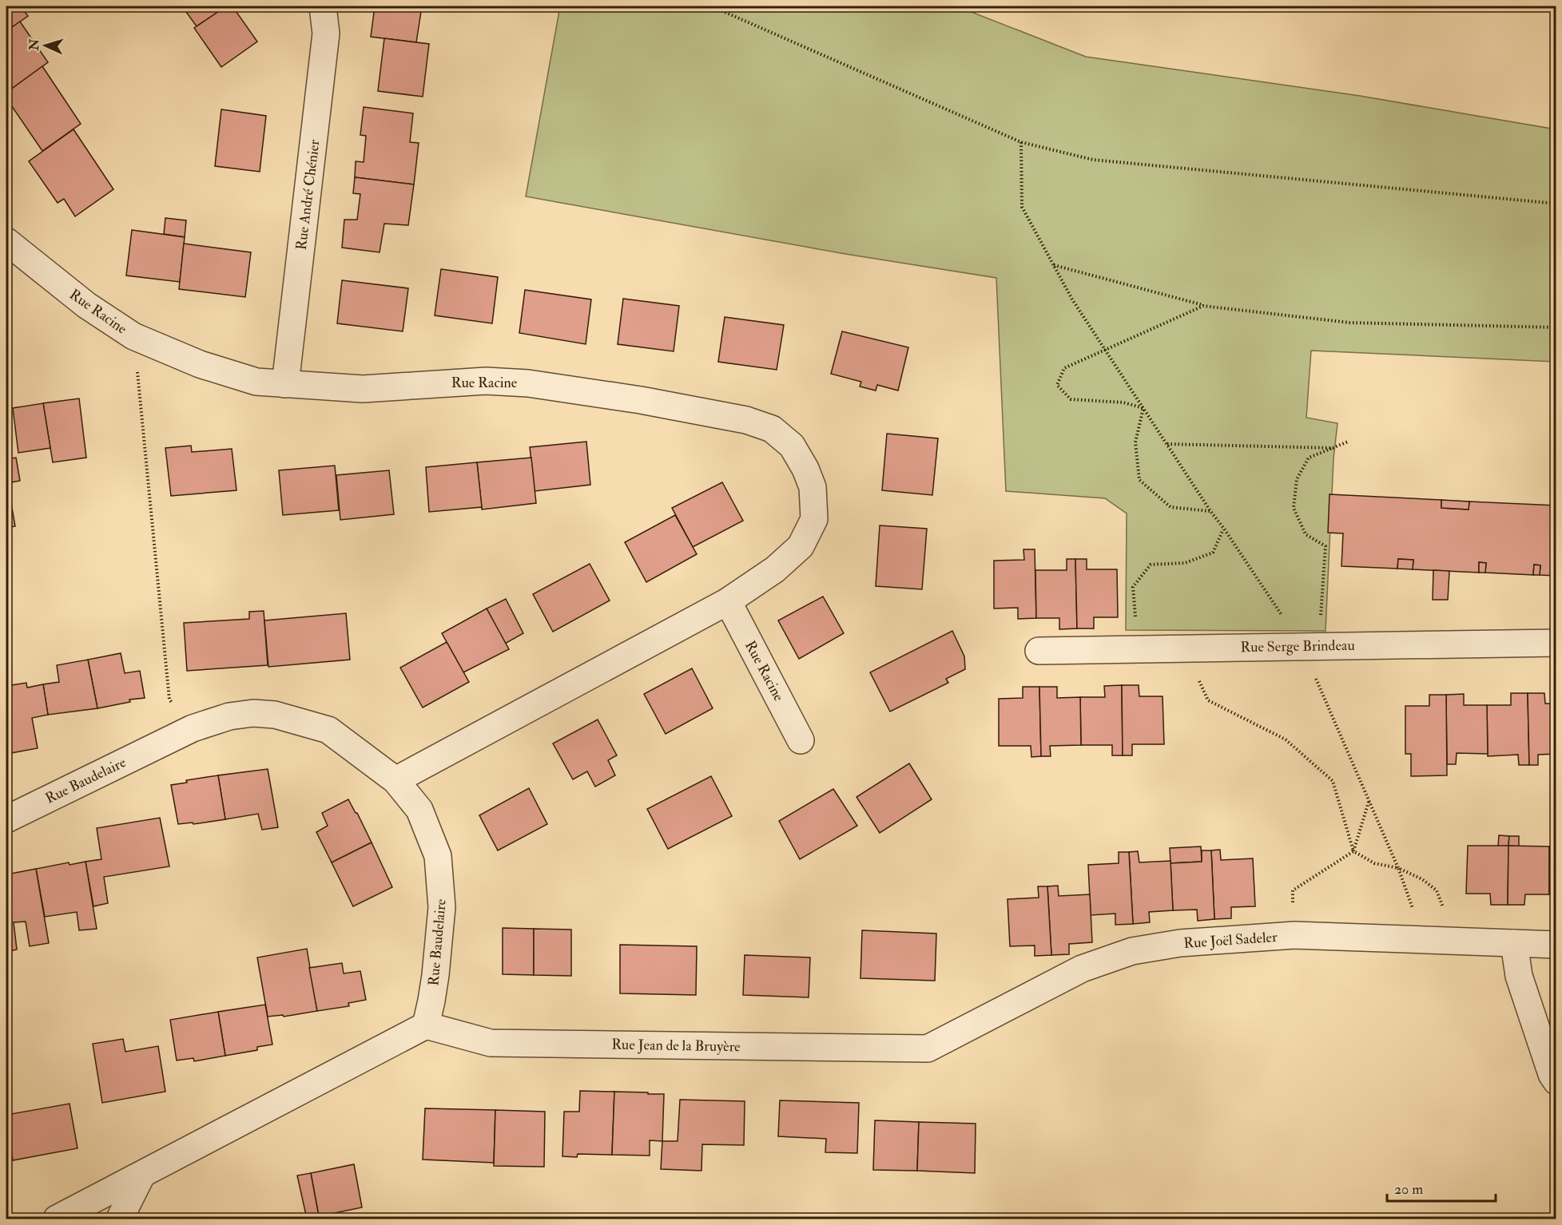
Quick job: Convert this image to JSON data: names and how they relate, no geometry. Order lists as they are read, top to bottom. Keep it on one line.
{"streets":{"street":["Rue André Chénier","Rue Racine","Rue Serge Brindeau","Rue Baudelaire","Rue Joël Sadeler","Rue Jean de la Bruyère"]},"crossings":[["Rue André Chénier","Rue Racine"],["Rue Racine","Rue Baudelaire"],["Rue Baudelaire","Rue Jean de la Bruyère"],["Rue Joël Sadeler","Rue Jean de la Bruyère"]],"scale_bar":"20 m","north":"left"}
